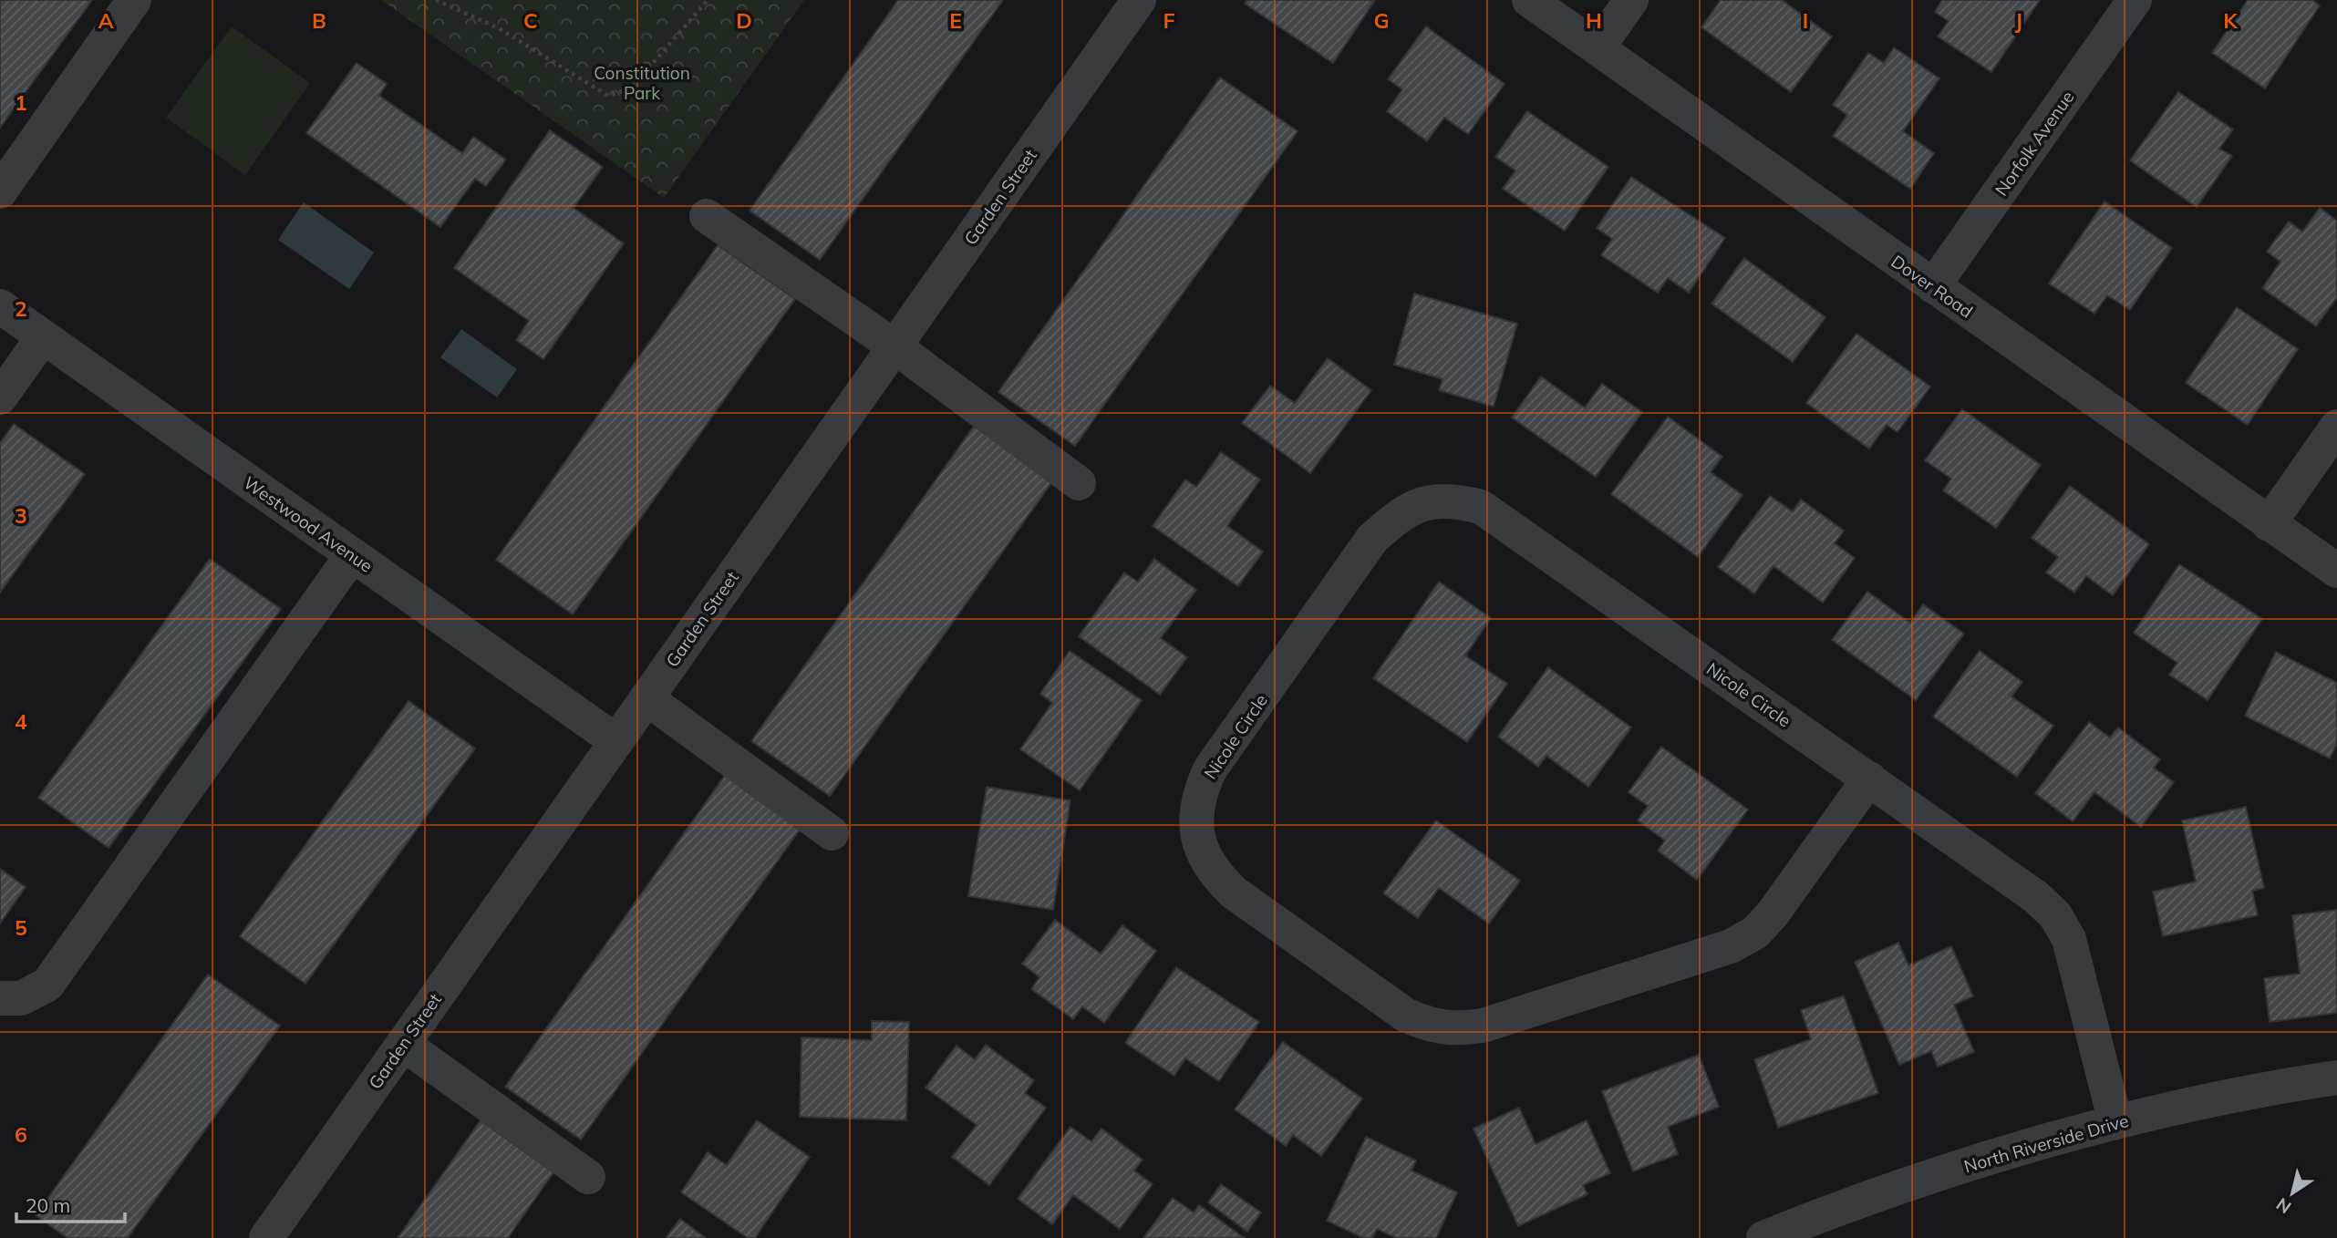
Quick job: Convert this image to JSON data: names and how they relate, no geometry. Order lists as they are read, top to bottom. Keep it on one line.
{"streets":{"street":["Norfolk Avenue","Garden Street","Dover Road","Westwood Avenue","Nicole Circle","North Riverside Drive"]},"crossings":[["Norfolk Avenue","Dover Road"],["Garden Street","Westwood Avenue"],["Nicole Circle","North Riverside Drive"]],"parks":["Constitution Park"],"scale_bar":"20 m","north":"bottom left","grid":{"columns":["A","B","C","D","E","F","G","H","I","J","K"],"rows":["1","2","3","4","5","6"]}}
